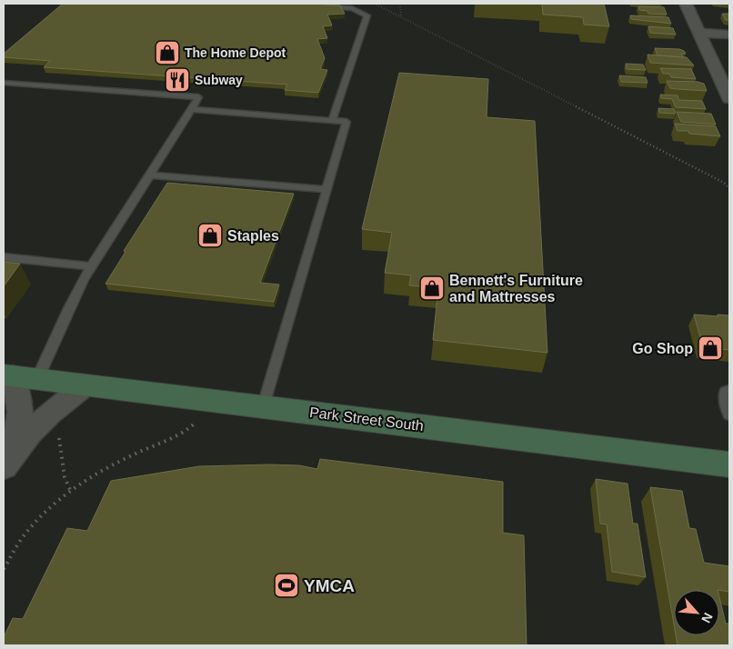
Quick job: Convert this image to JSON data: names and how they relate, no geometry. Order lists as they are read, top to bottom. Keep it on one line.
{"streets":{"main road":["Park Street South"]},"places":{"shop":["The Home Depot","Staples","Bennett's Furniture and Mattresses","Go Shop"],"restaurant":["Subway"],"sports":["YMCA"]},"north":"bottom right"}
